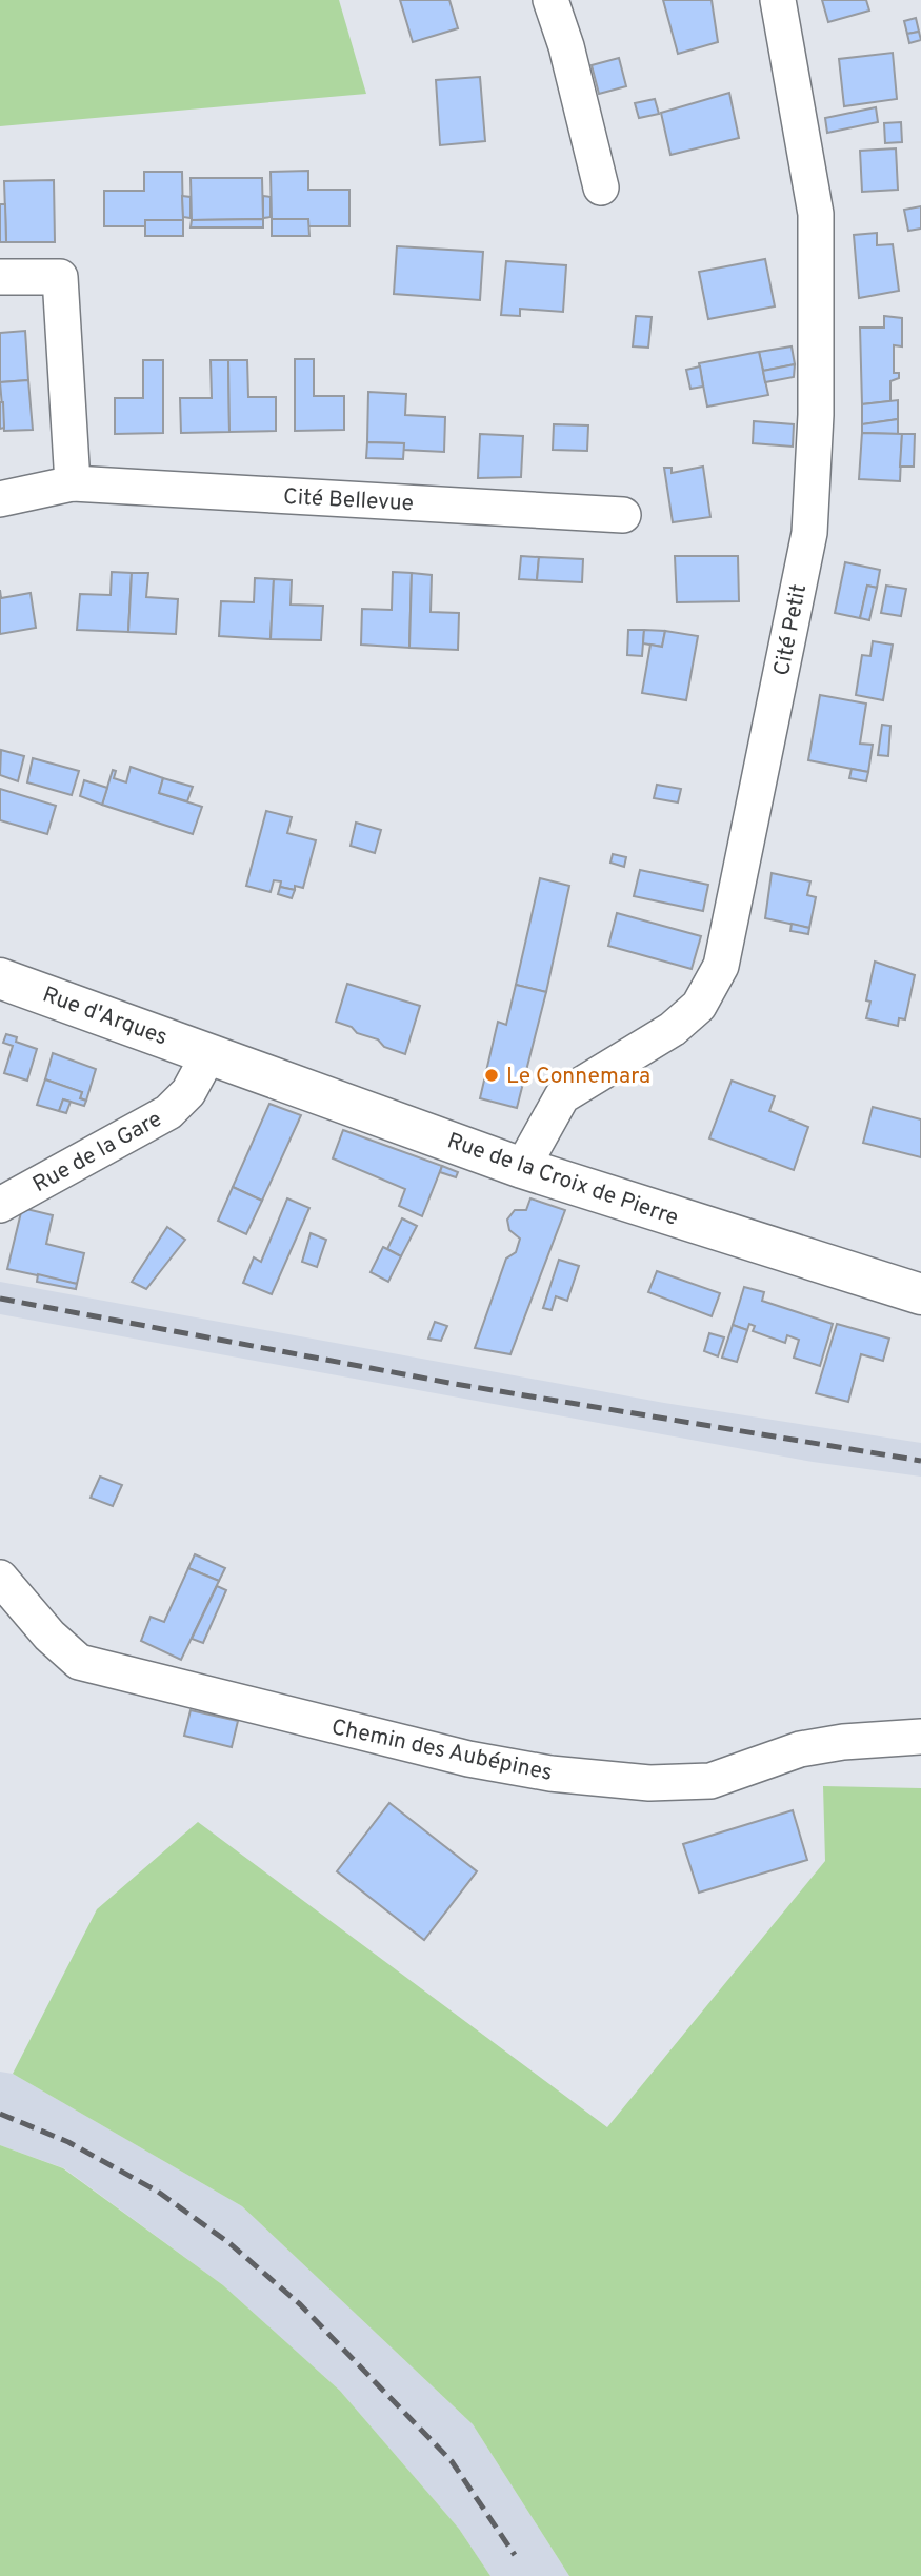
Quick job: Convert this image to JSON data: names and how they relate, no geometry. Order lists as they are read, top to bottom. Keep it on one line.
{"streets":{"main road":["Rue d'Arques","Rue de la Croix de Pierre"],"street":["Cité Bellevue","Cité Petit","Rue de la Gare","Chemin des Aubépines"]},"crossings":[["Cité Petit","Rue de la Croix de Pierre"],["Rue d'Arques","Rue de la Gare"],["Rue d'Arques","Rue de la Croix de Pierre"],["Rue de la Gare","Rue de la Croix de Pierre"]],"places":["Le Connemara"]}
